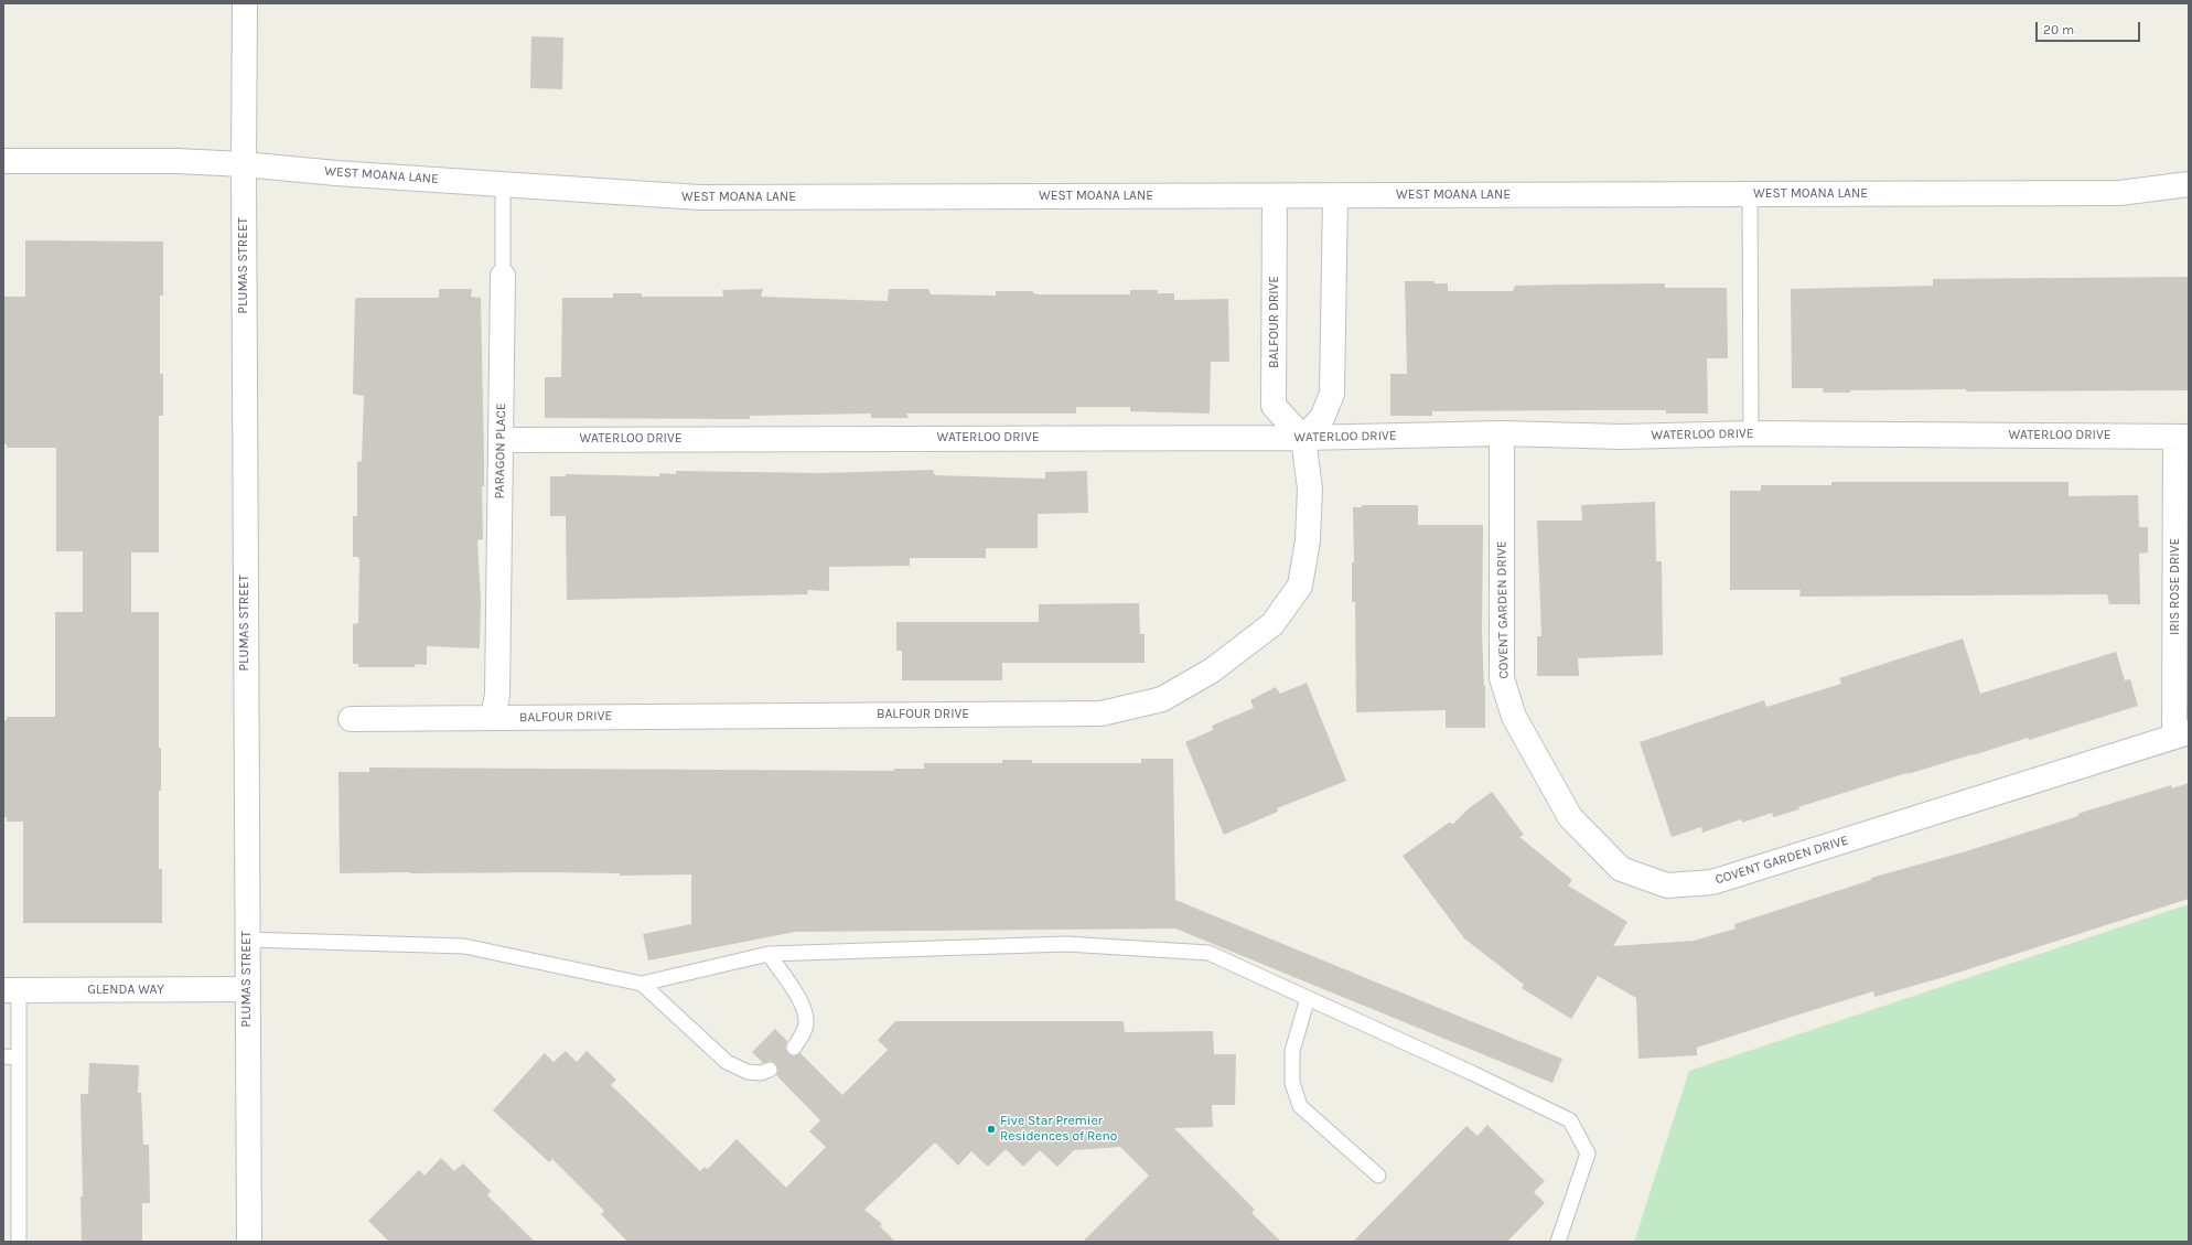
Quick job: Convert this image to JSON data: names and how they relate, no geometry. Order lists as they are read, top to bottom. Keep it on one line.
{"streets":{"street":["WEST MOANA LANE","PLUMAS STREET","BALFOUR DRIVE","WATERLOO DRIVE","PARAGON PLACE","IRIS ROSE DRIVE","COVENT GARDEN DRIVE","GLENDA WAY"]},"crossings":[["WEST MOANA LANE","PLUMAS STREET"],["WEST MOANA LANE","BALFOUR DRIVE"],["WEST MOANA LANE","PARAGON PLACE"],["PLUMAS STREET","GLENDA WAY"],["BALFOUR DRIVE","WATERLOO DRIVE"],["BALFOUR DRIVE","PARAGON PLACE"],["WATERLOO DRIVE","PARAGON PLACE"],["WATERLOO DRIVE","IRIS ROSE DRIVE"],["WATERLOO DRIVE","COVENT GARDEN DRIVE"],["IRIS ROSE DRIVE","COVENT GARDEN DRIVE"]],"places":["Five Star Premier Residences of Reno"],"scale_bar":"20 m"}
